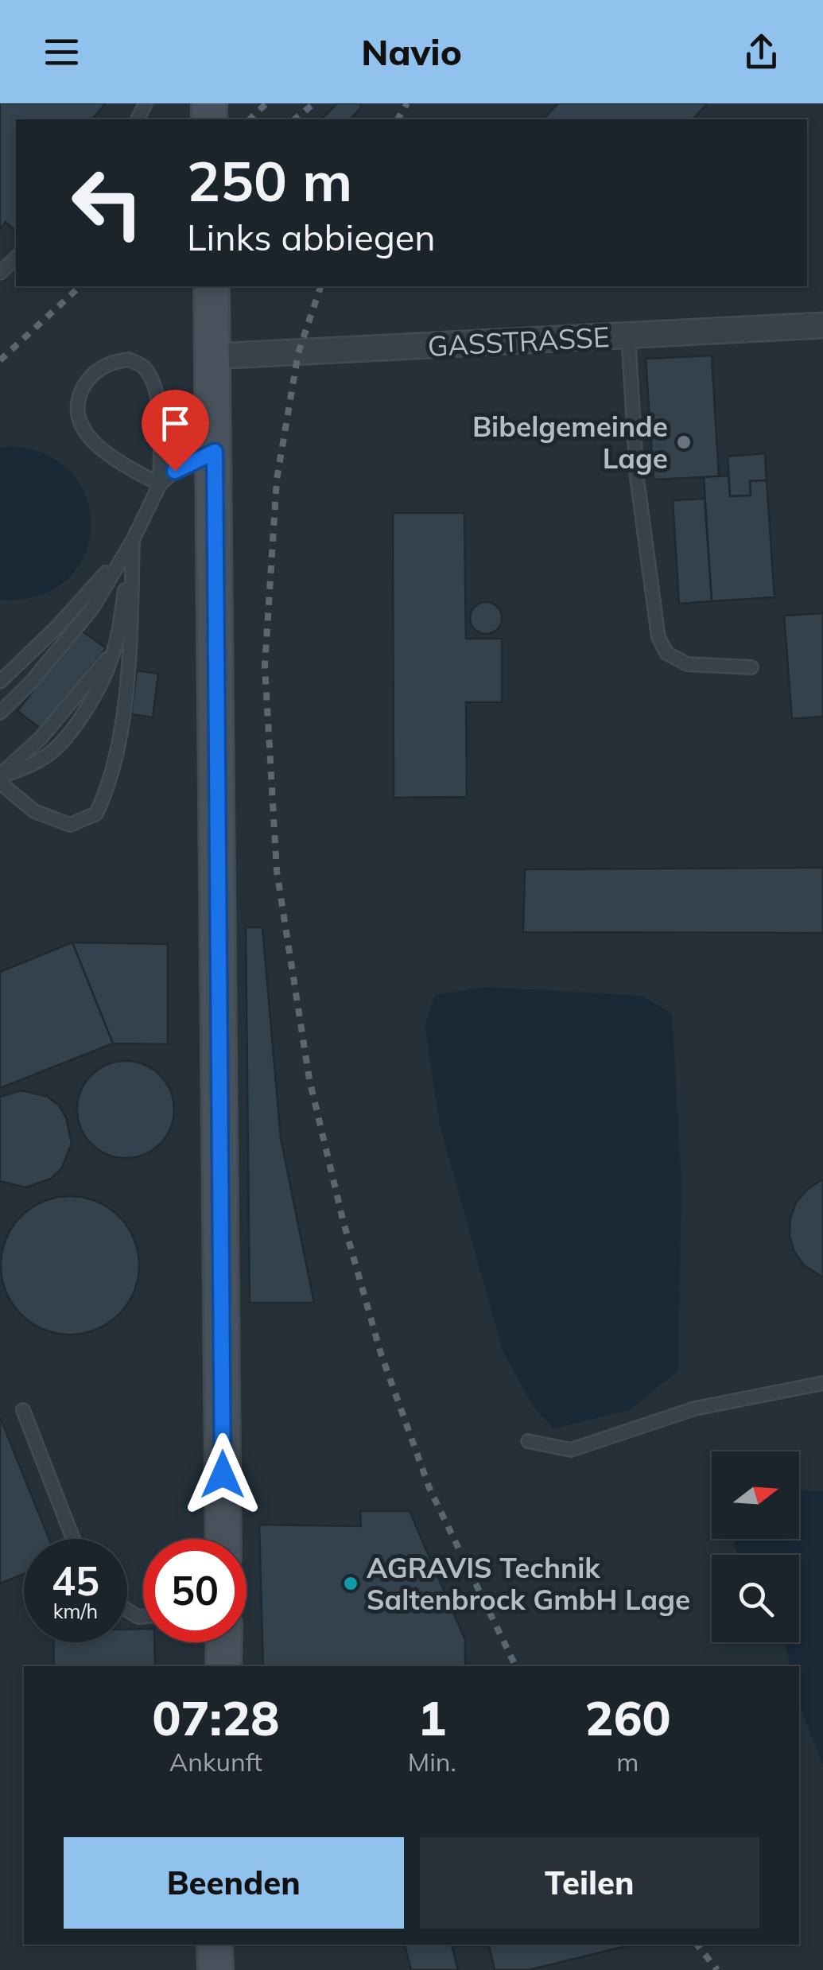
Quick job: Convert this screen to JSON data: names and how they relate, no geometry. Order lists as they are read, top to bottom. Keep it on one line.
{"streets":{"street":["GASSTRASSE"]},"places":["Bibelgemeinde Lage","AGRAVIS Technik Saltenbrock GmbH Lage"],"north":"right","page":{"header":"Navio","turn":["250 m","Links abbiegen"],"speed":"45 km/h","limit":"50","eta":["07:28","Ankunft","1","Min.","260","m"],"buttons":["Beenden","Teilen"]}}
